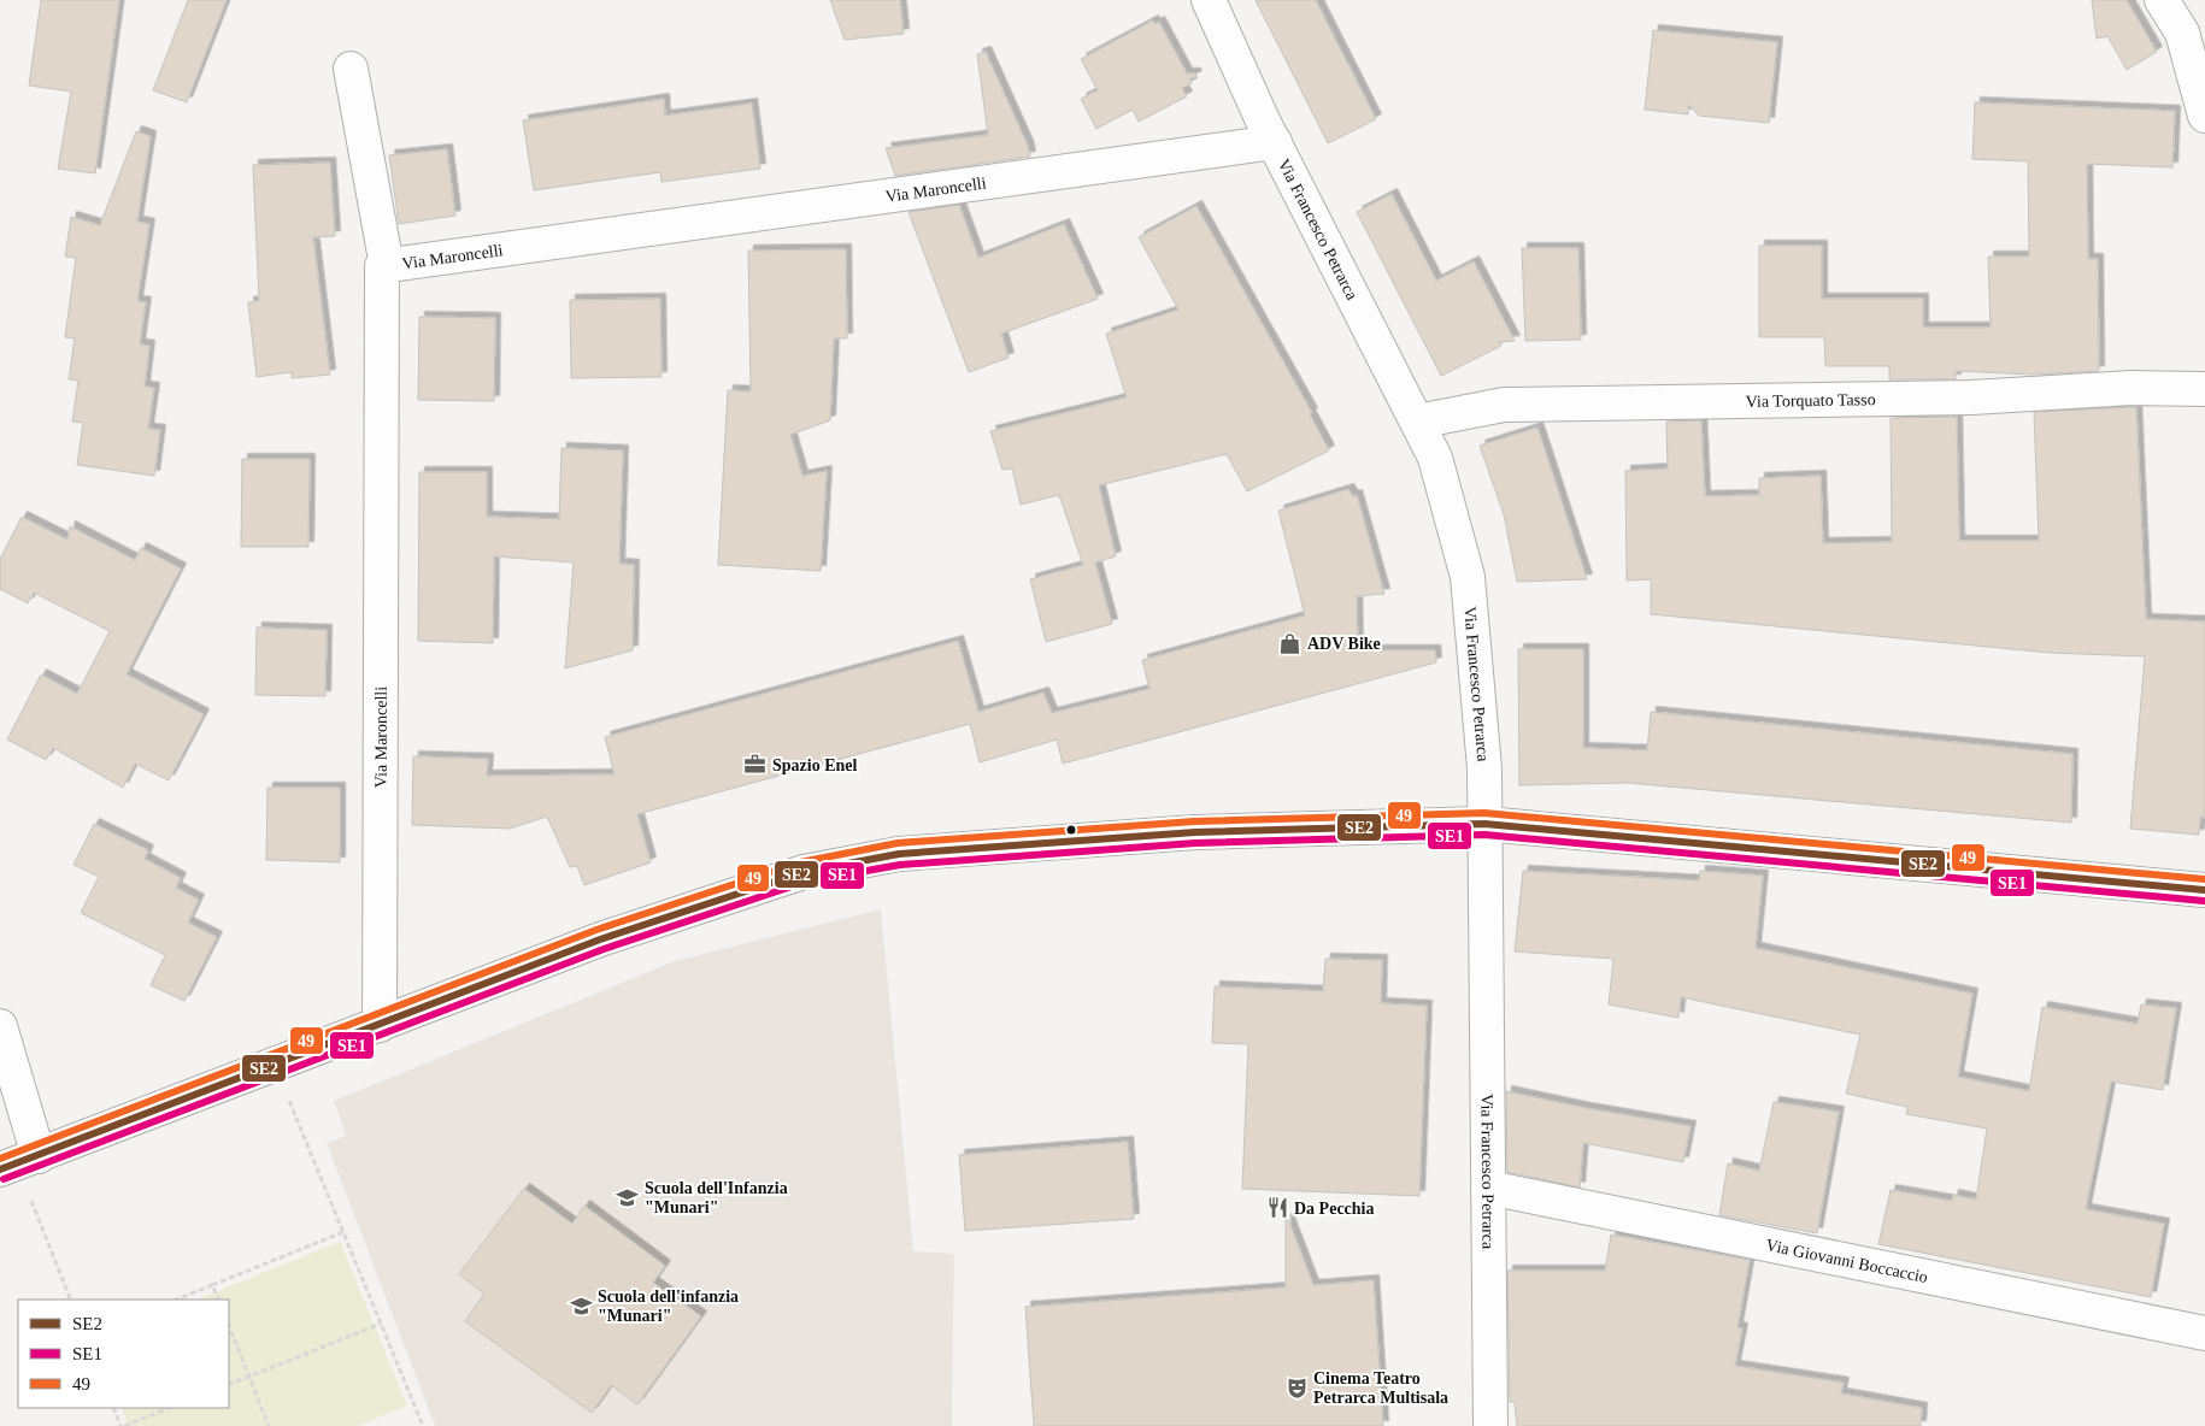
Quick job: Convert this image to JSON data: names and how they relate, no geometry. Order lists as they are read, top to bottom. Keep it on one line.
{"streets":{"street":["Via Maroncelli","Via Francesco Petrarca","Via Torquato Tasso","Via Giovanni Boccaccio"]},"crossings":[["Via Maroncelli","Via Francesco Petrarca"],["Via Francesco Petrarca","Via Torquato Tasso"],["Via Francesco Petrarca","Via Giovanni Boccaccio"]],"places":{"shop":["ADV Bike"],"office":["Spazio Enel"],"school or university":["Scuola dell'Infanzia \"Munari\"","Scuola dell'infanzia \"Munari\""],"restaurant":["Da Pecchia"],"theatre":["Cinema Teatro Petrarca Multisala"]},"lines":["transit line 49","transit line SE2","transit line SE1"],"legend":["SE2","SE1","49"]}
